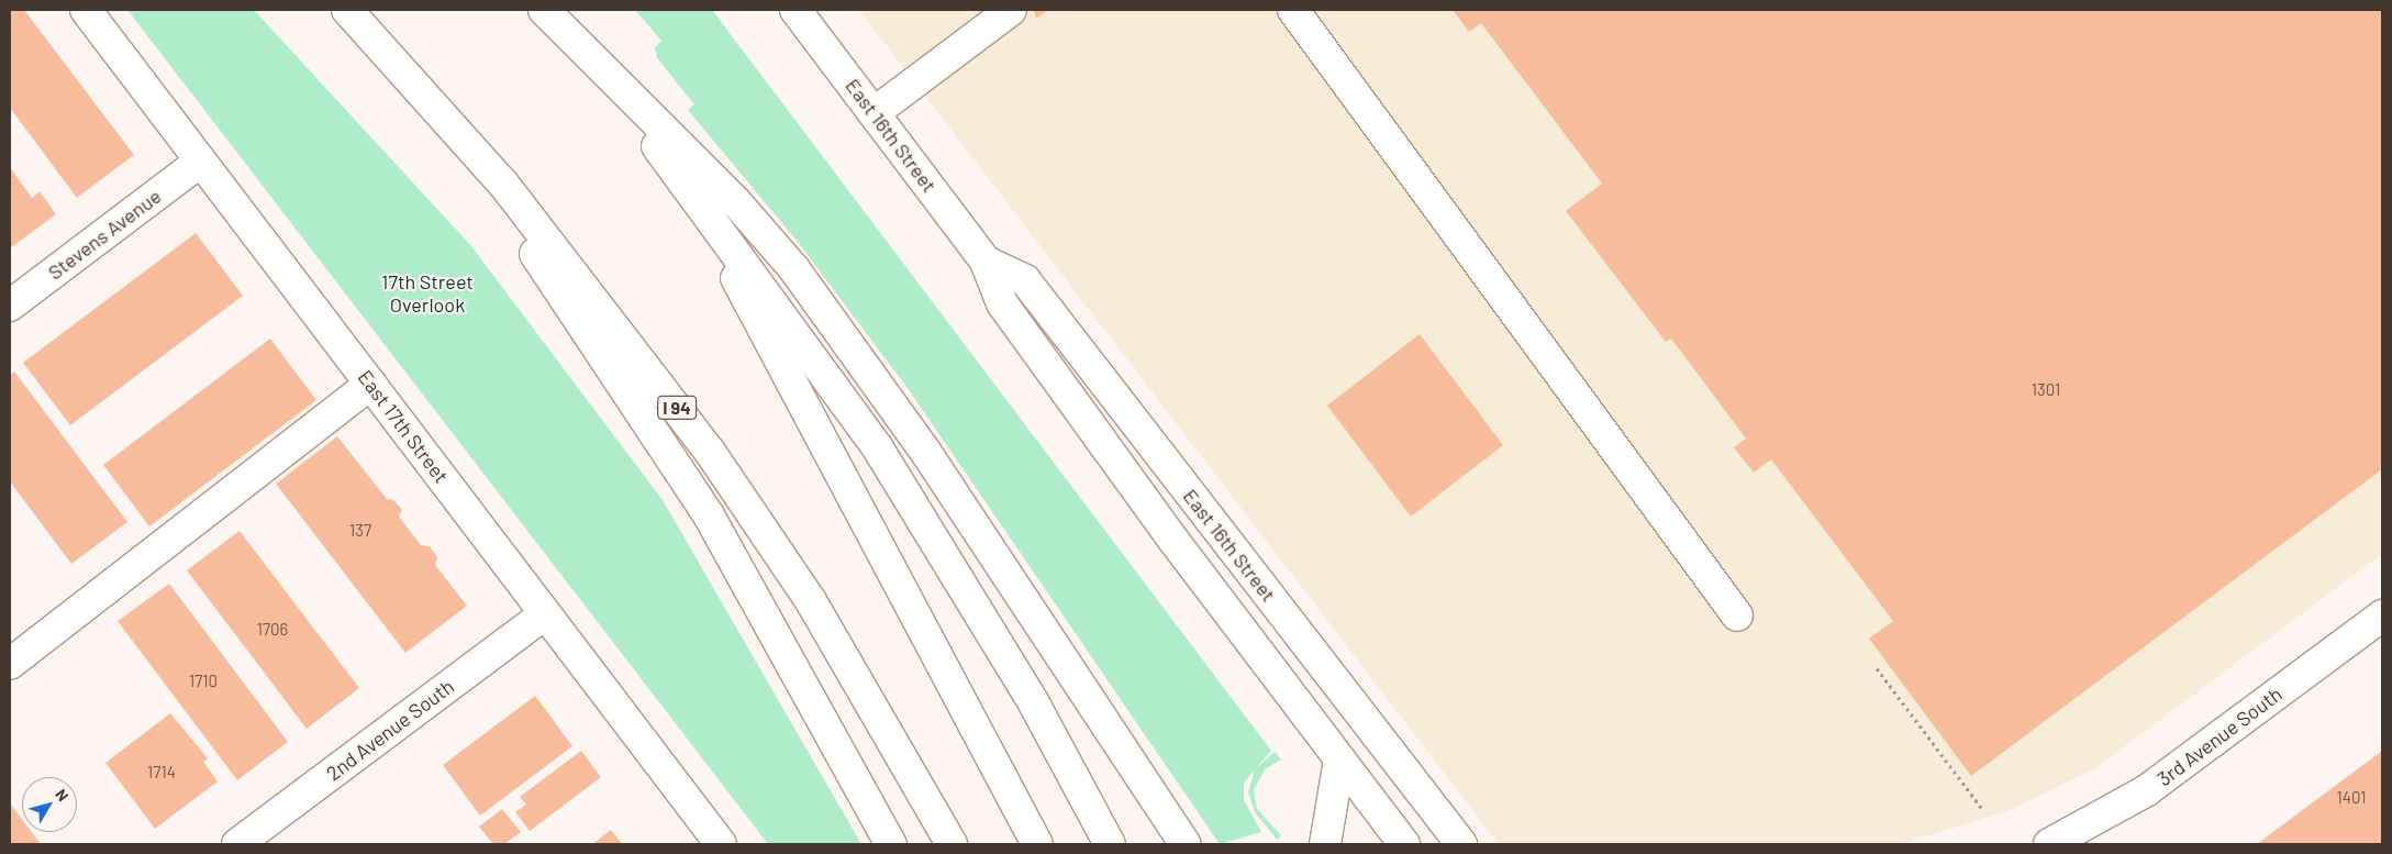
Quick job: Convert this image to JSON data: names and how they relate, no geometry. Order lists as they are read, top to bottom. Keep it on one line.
{"streets":{"main road":["East 16th Street","Stevens Avenue","I 94","East 17th Street","2nd Avenue South","3rd Avenue South"]},"crossings":[["Stevens Avenue","East 17th Street"],["East 17th Street","2nd Avenue South"]],"parks":["17th Street Overlook"],"house_numbers":["1301","137","1706","1710","1714","1401"],"north":"top right"}
